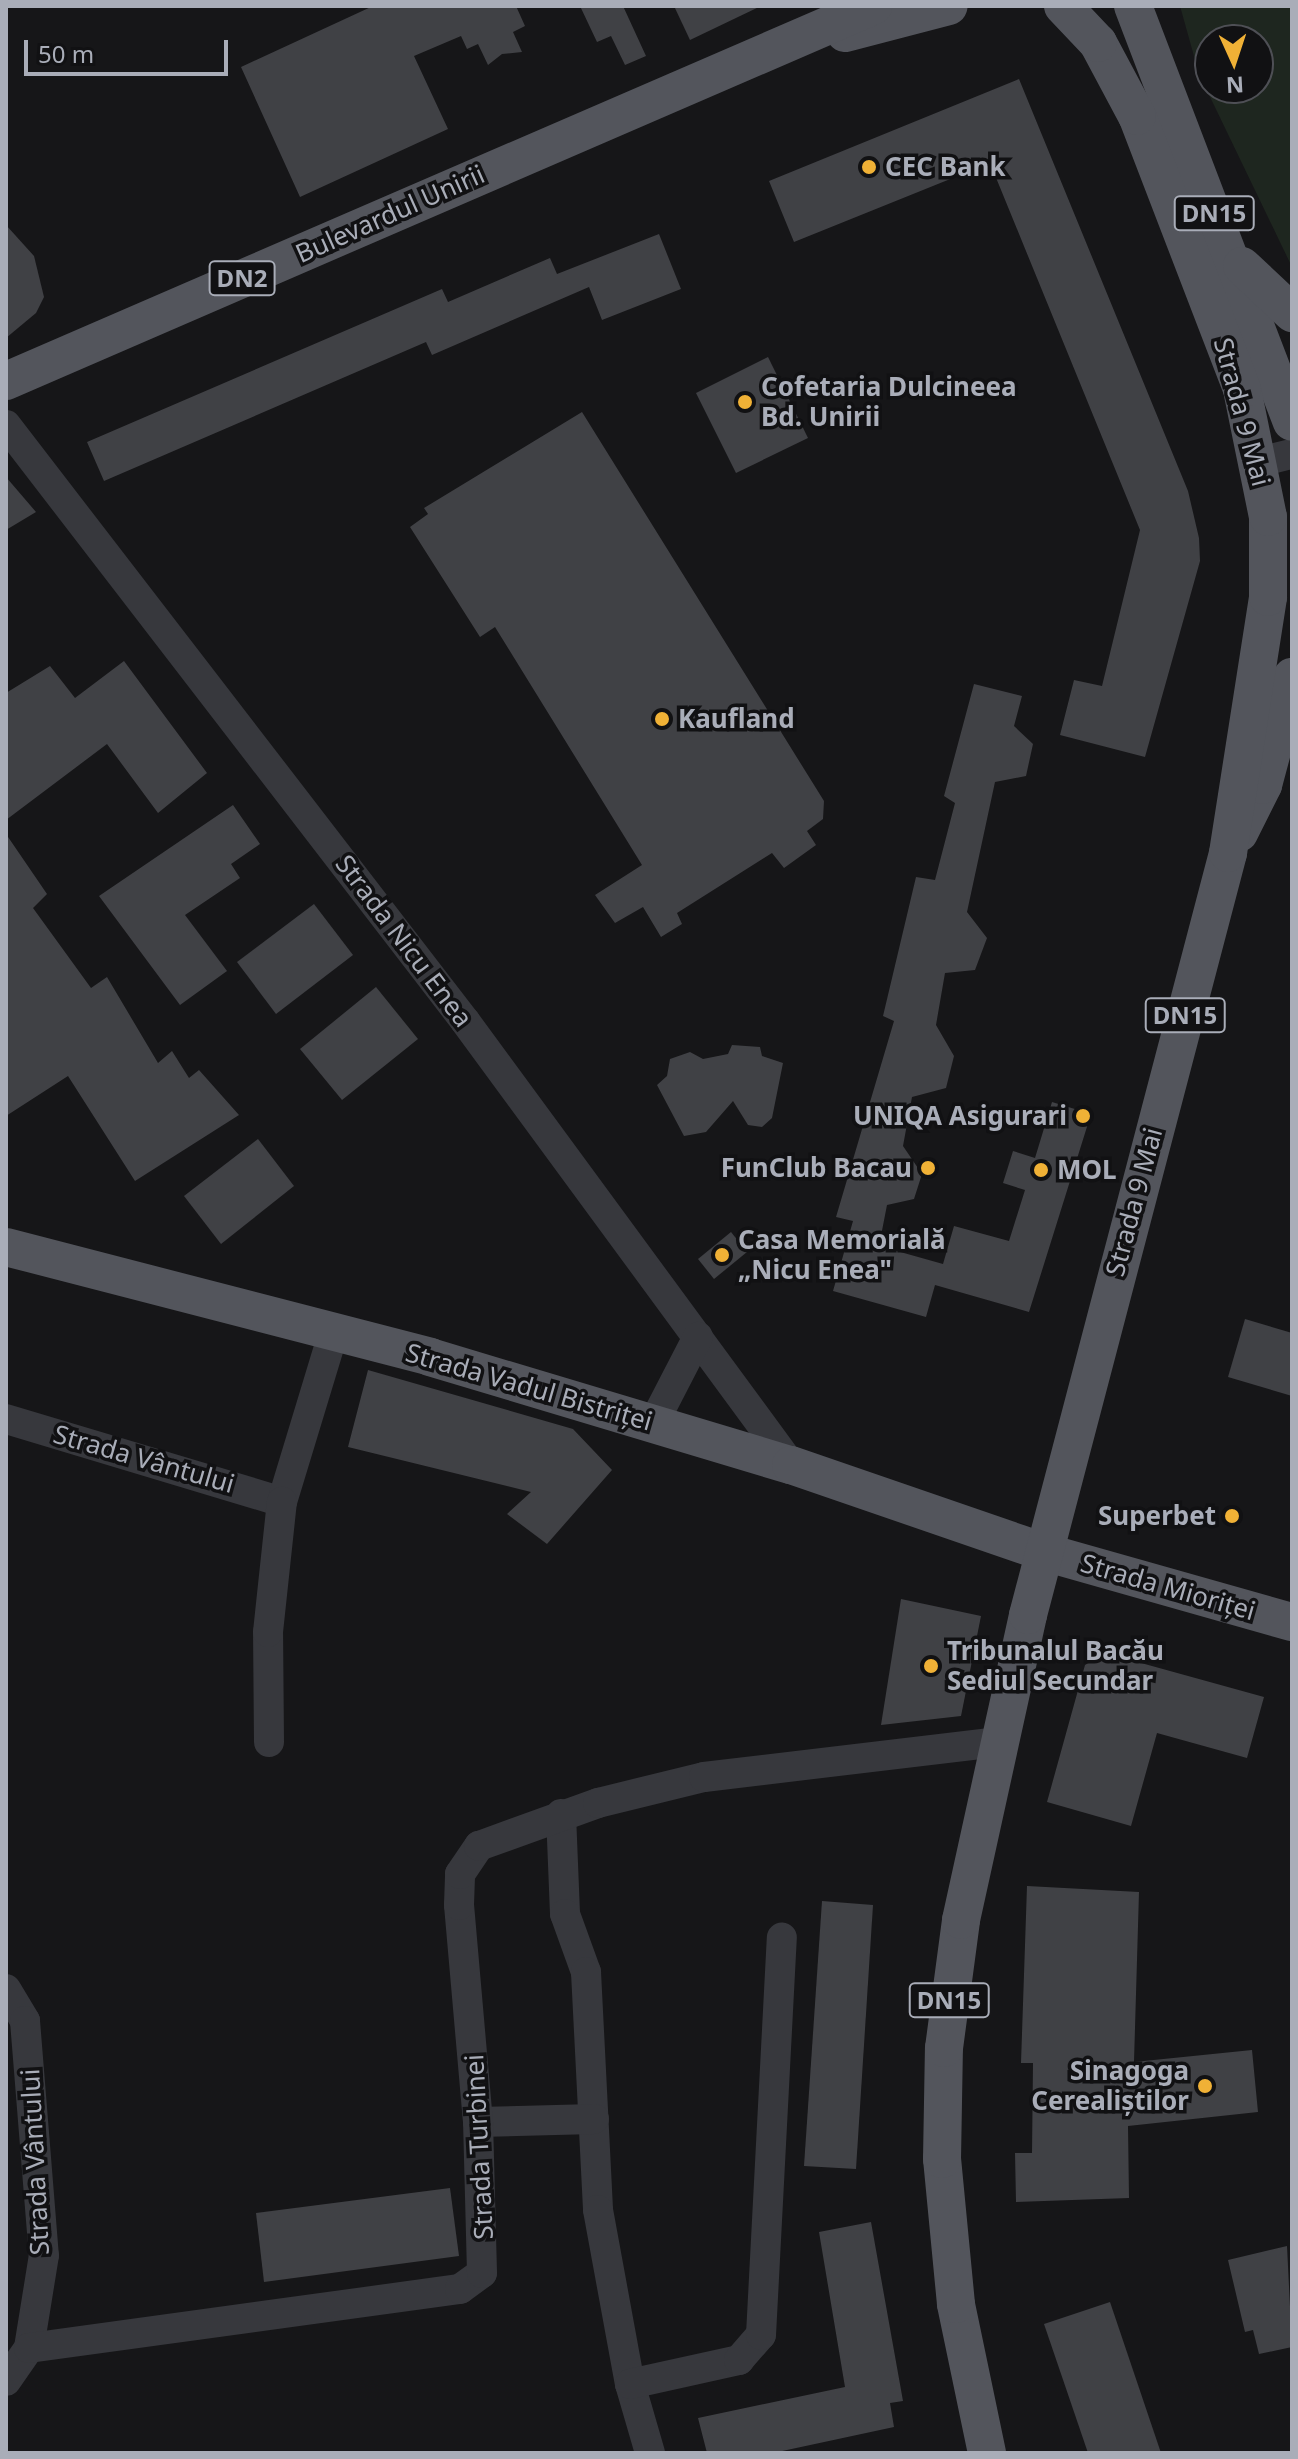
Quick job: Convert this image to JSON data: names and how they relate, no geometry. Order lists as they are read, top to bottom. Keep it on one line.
{"streets":{"main road":["DN15","Bulevardul Unirii","DN2","Strada 9 Mai","Strada Vadul Bistriței","Strada Mioriței"],"street":["Strada Nicu Enea","Strada Vântului","Strada Turbinei"]},"crossings":[["DN15","Strada 9 Mai"],["DN15","Strada Vadul Bistriței"],["DN15","Strada Mioriței"],["DN15","Strada Turbinei"],["Strada 9 Mai","Strada Vadul Bistriței"],["Strada 9 Mai","Strada Mioriței"],["Strada Nicu Enea","Strada Vadul Bistriței"],["Strada Vadul Bistriței","Strada Mioriței"],["Strada Vântului","Strada Turbinei"]],"places":["CEC Bank","Cofetaria Dulcineea Bd. Unirii","Kaufland","UNIQA Asigurari","FunClub Bacau","MOL","Casa Memorială „Nicu Enea\"","Superbet","Tribunalul Bacău Sediul Secundar","Sinagoga Cerealiștilor"],"scale_bar":"50 m","north":"bottom"}
